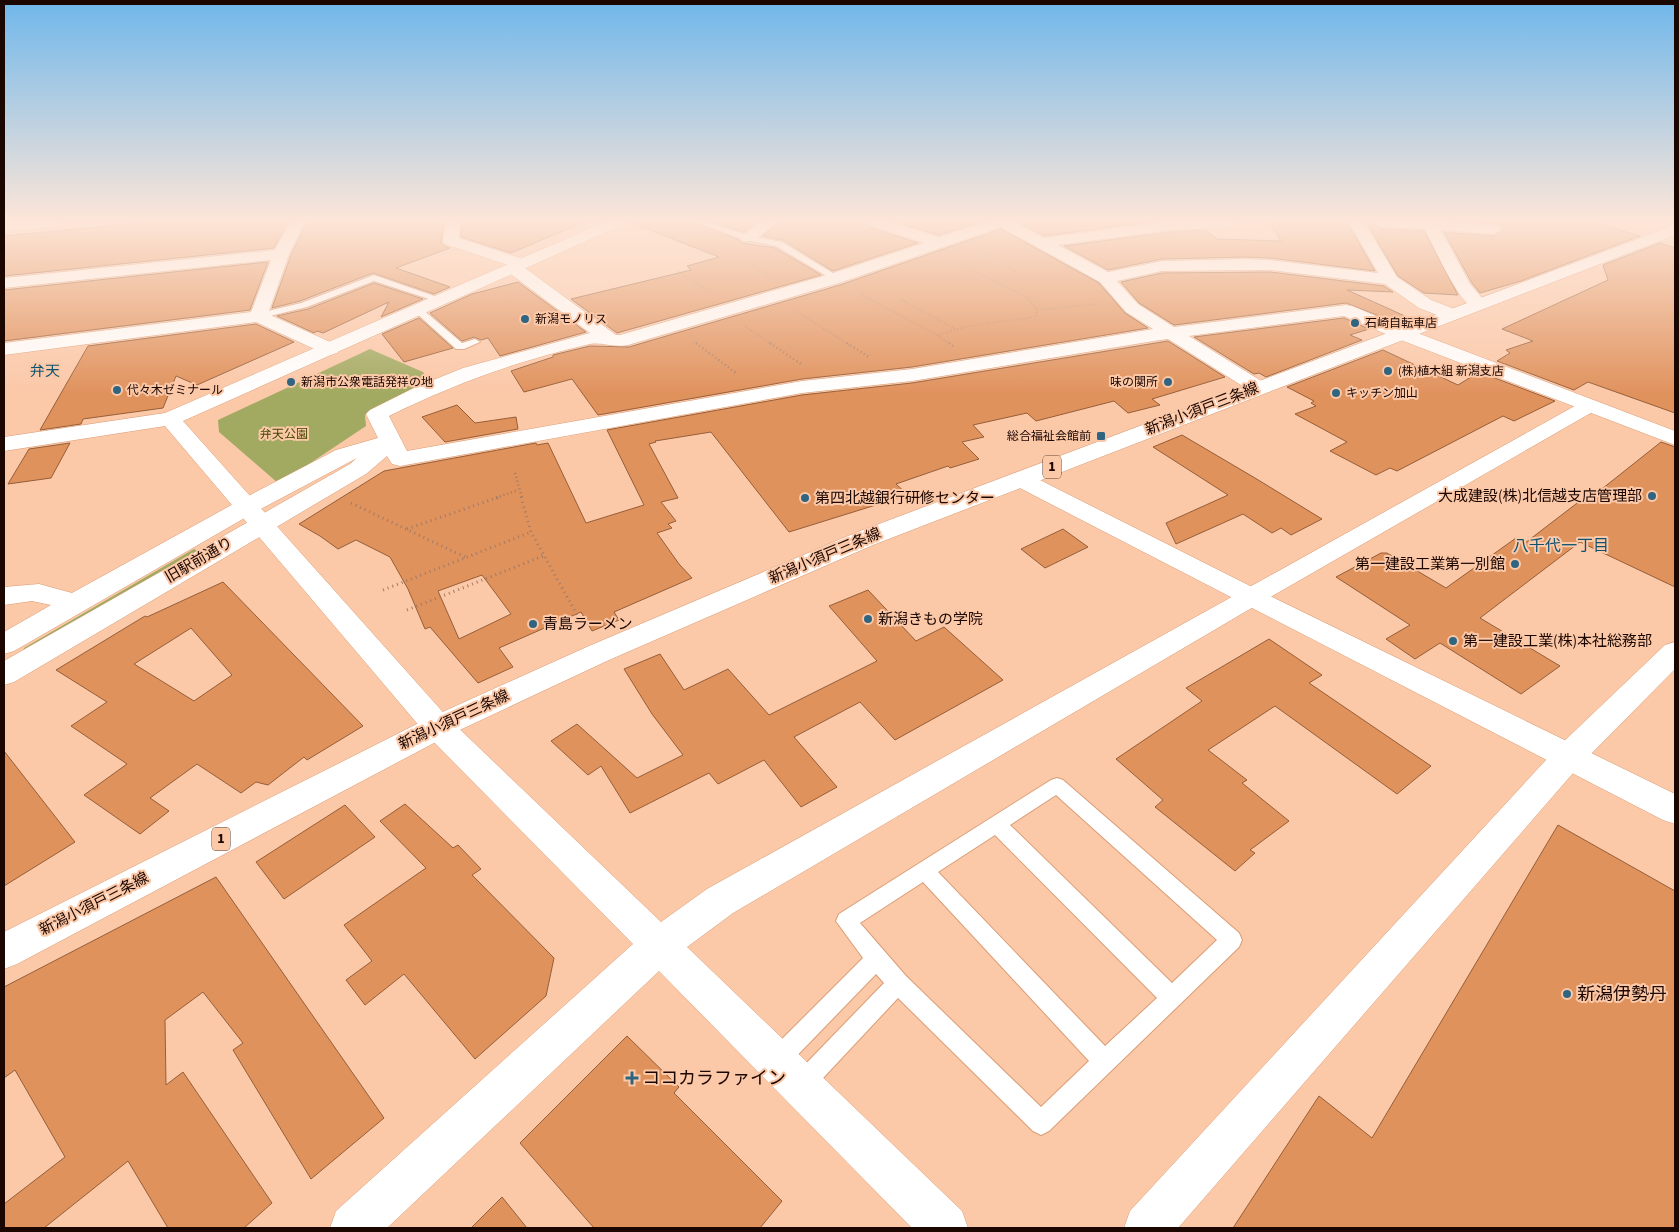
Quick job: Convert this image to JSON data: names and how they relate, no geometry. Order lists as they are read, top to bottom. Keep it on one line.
{"streets":{"street":["新潟小須戸三条線","1","旧駅前通り"]},"districts":["弁天","八千代一丁目"],"parks":["弁天公園"],"places":{"other":["新潟モノリス","石崎自転車店","(株)植木組 新潟支店","新潟市公衆電話発祥の地","味の関所","代々木ゼミナール","キッチン加山","大成建設(株)北信越支店管理部","第四北越銀行研修センター","第一建設工業第一別館","新潟きもの学院","青島ラーメン","第一建設工業(株)本社総務部","新潟伊勢丹"],"transit":["総合福祉会館前"],"health":["ココカラファイン"]}}
